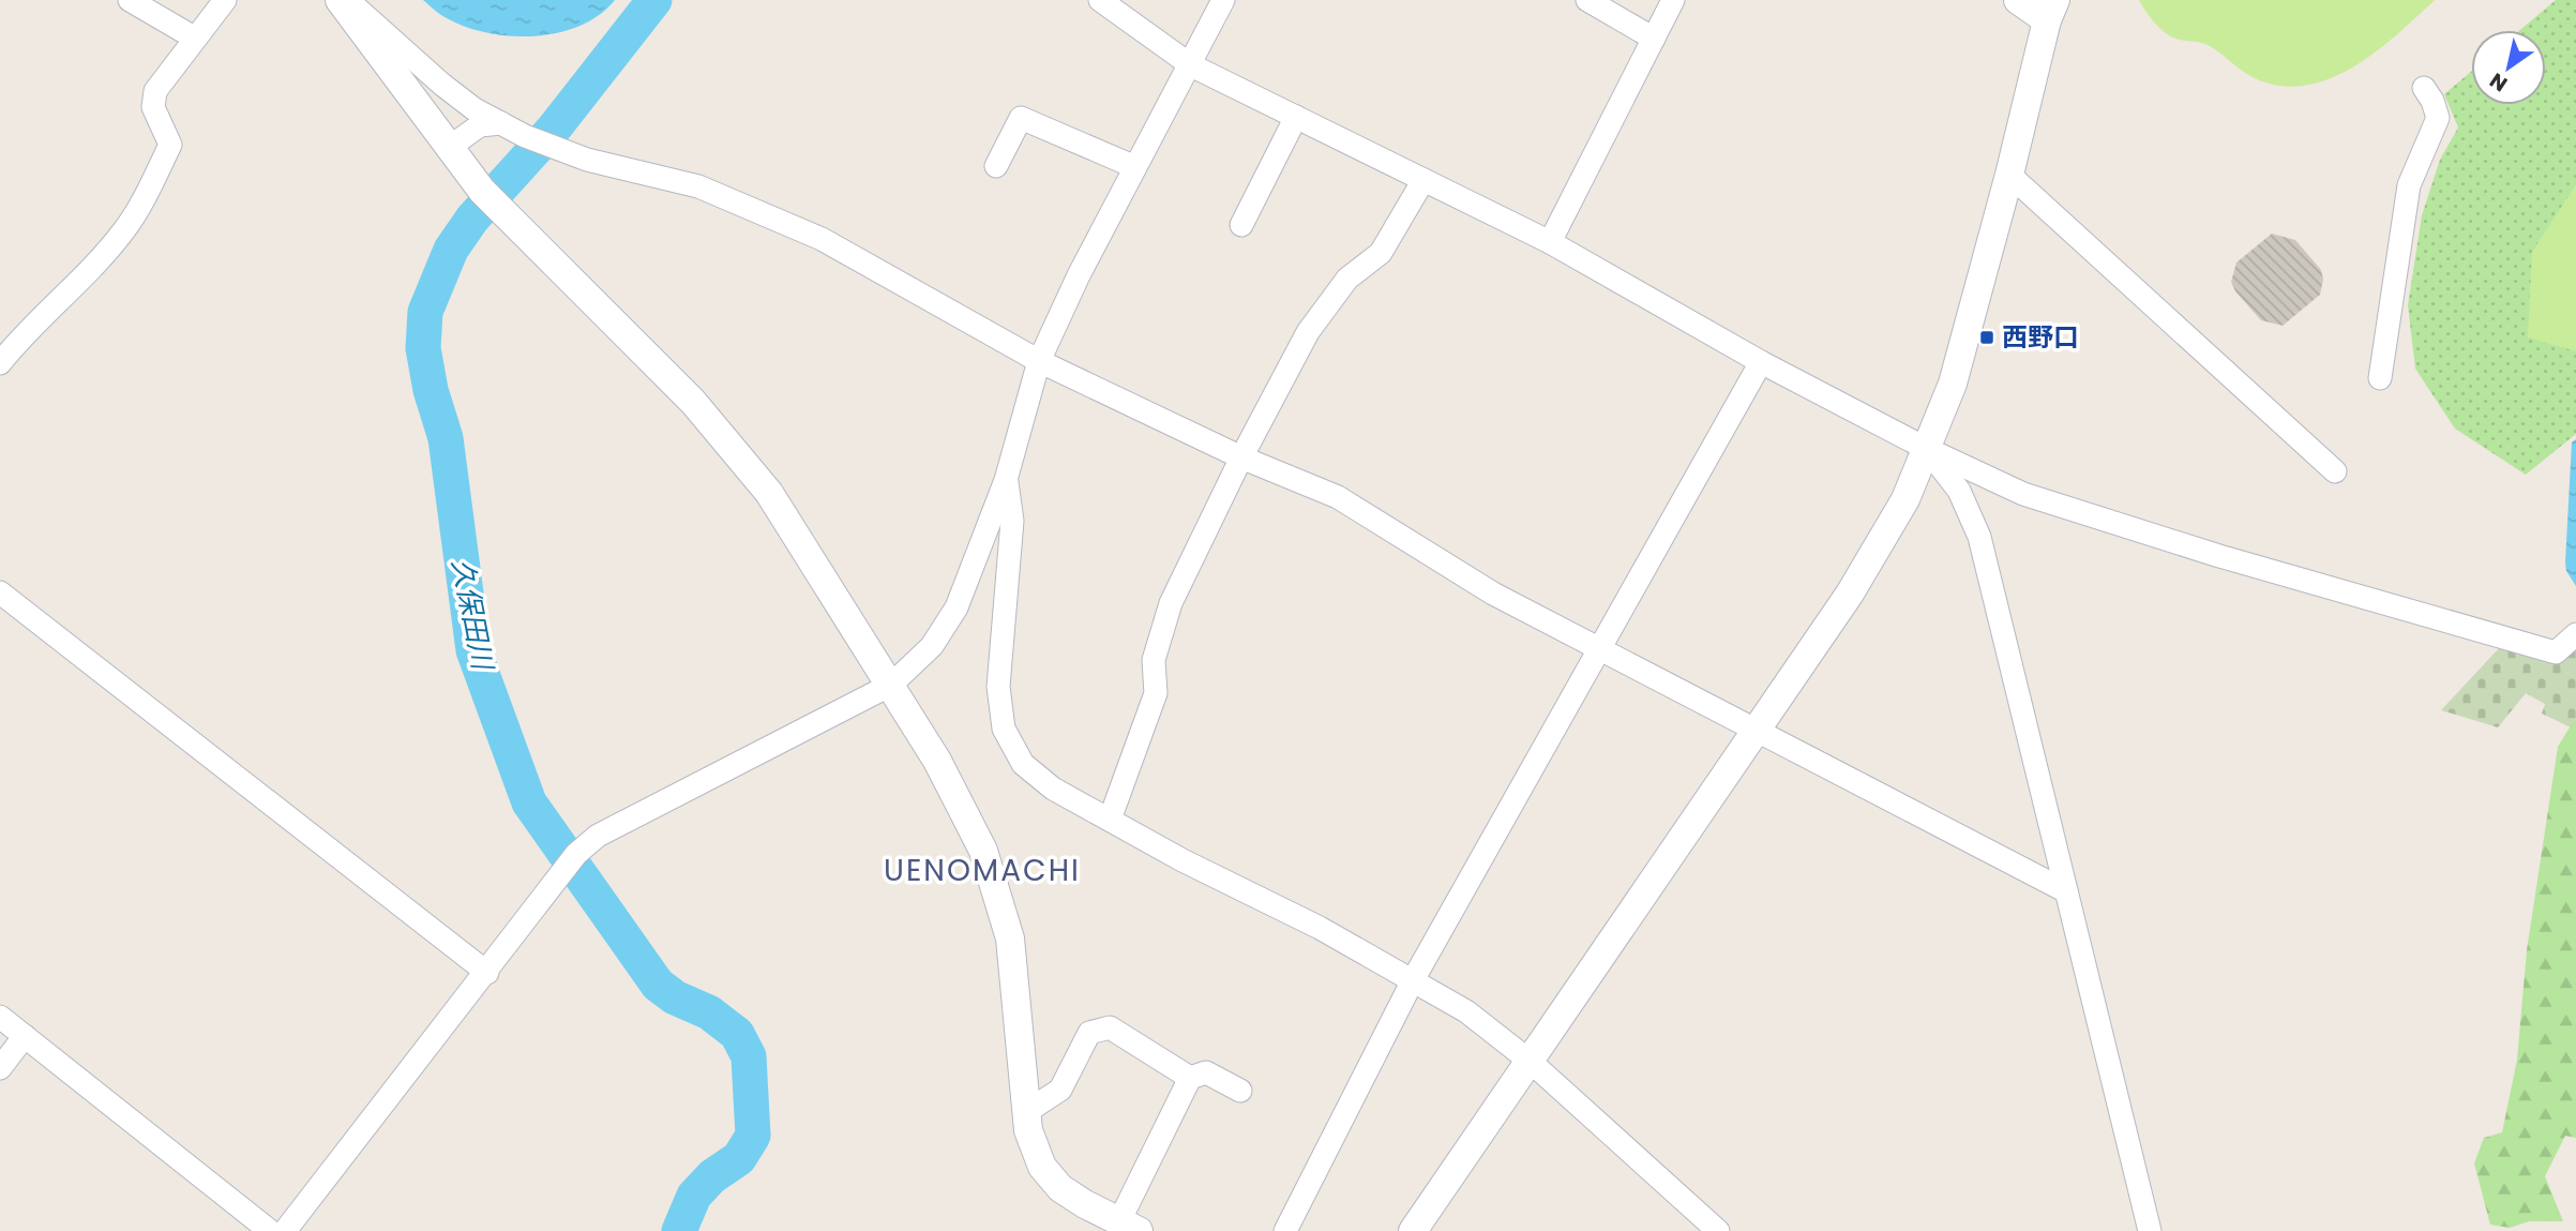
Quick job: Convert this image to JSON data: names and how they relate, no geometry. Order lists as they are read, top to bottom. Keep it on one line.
{"districts":["UENOMACHI"],"water":["久保田川"],"places":{"transit":["西野口"]},"north":"bottom left"}
